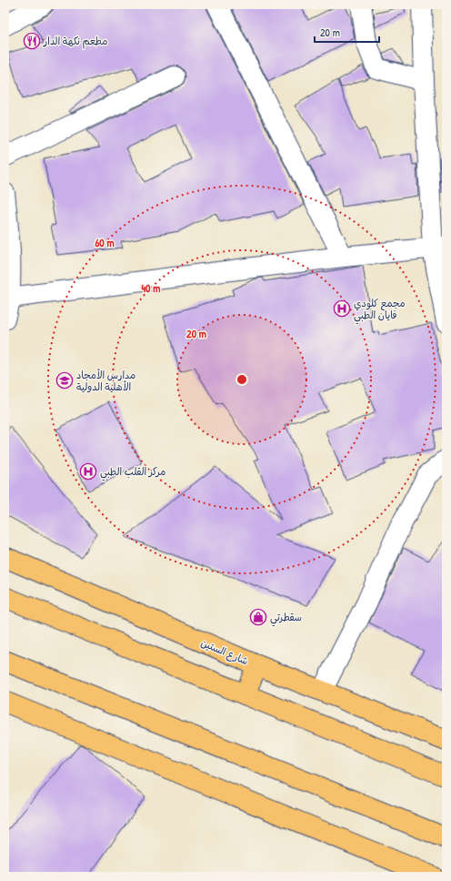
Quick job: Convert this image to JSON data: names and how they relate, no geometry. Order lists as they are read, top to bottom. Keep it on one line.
{"streets":{"main road":["شارع الستين"]},"places":{"restaurant":["مطعم نكهة الدار"],"hospital":["مجمع كلودي فايان الطبي","مركز القلب الطبي"],"school or university":["مدارس الأمجاد الأهلية الدولية"],"shop":["سقطرتي"]},"scale_bar":"20 m","rings":["60 m","40 m","20 m"]}
